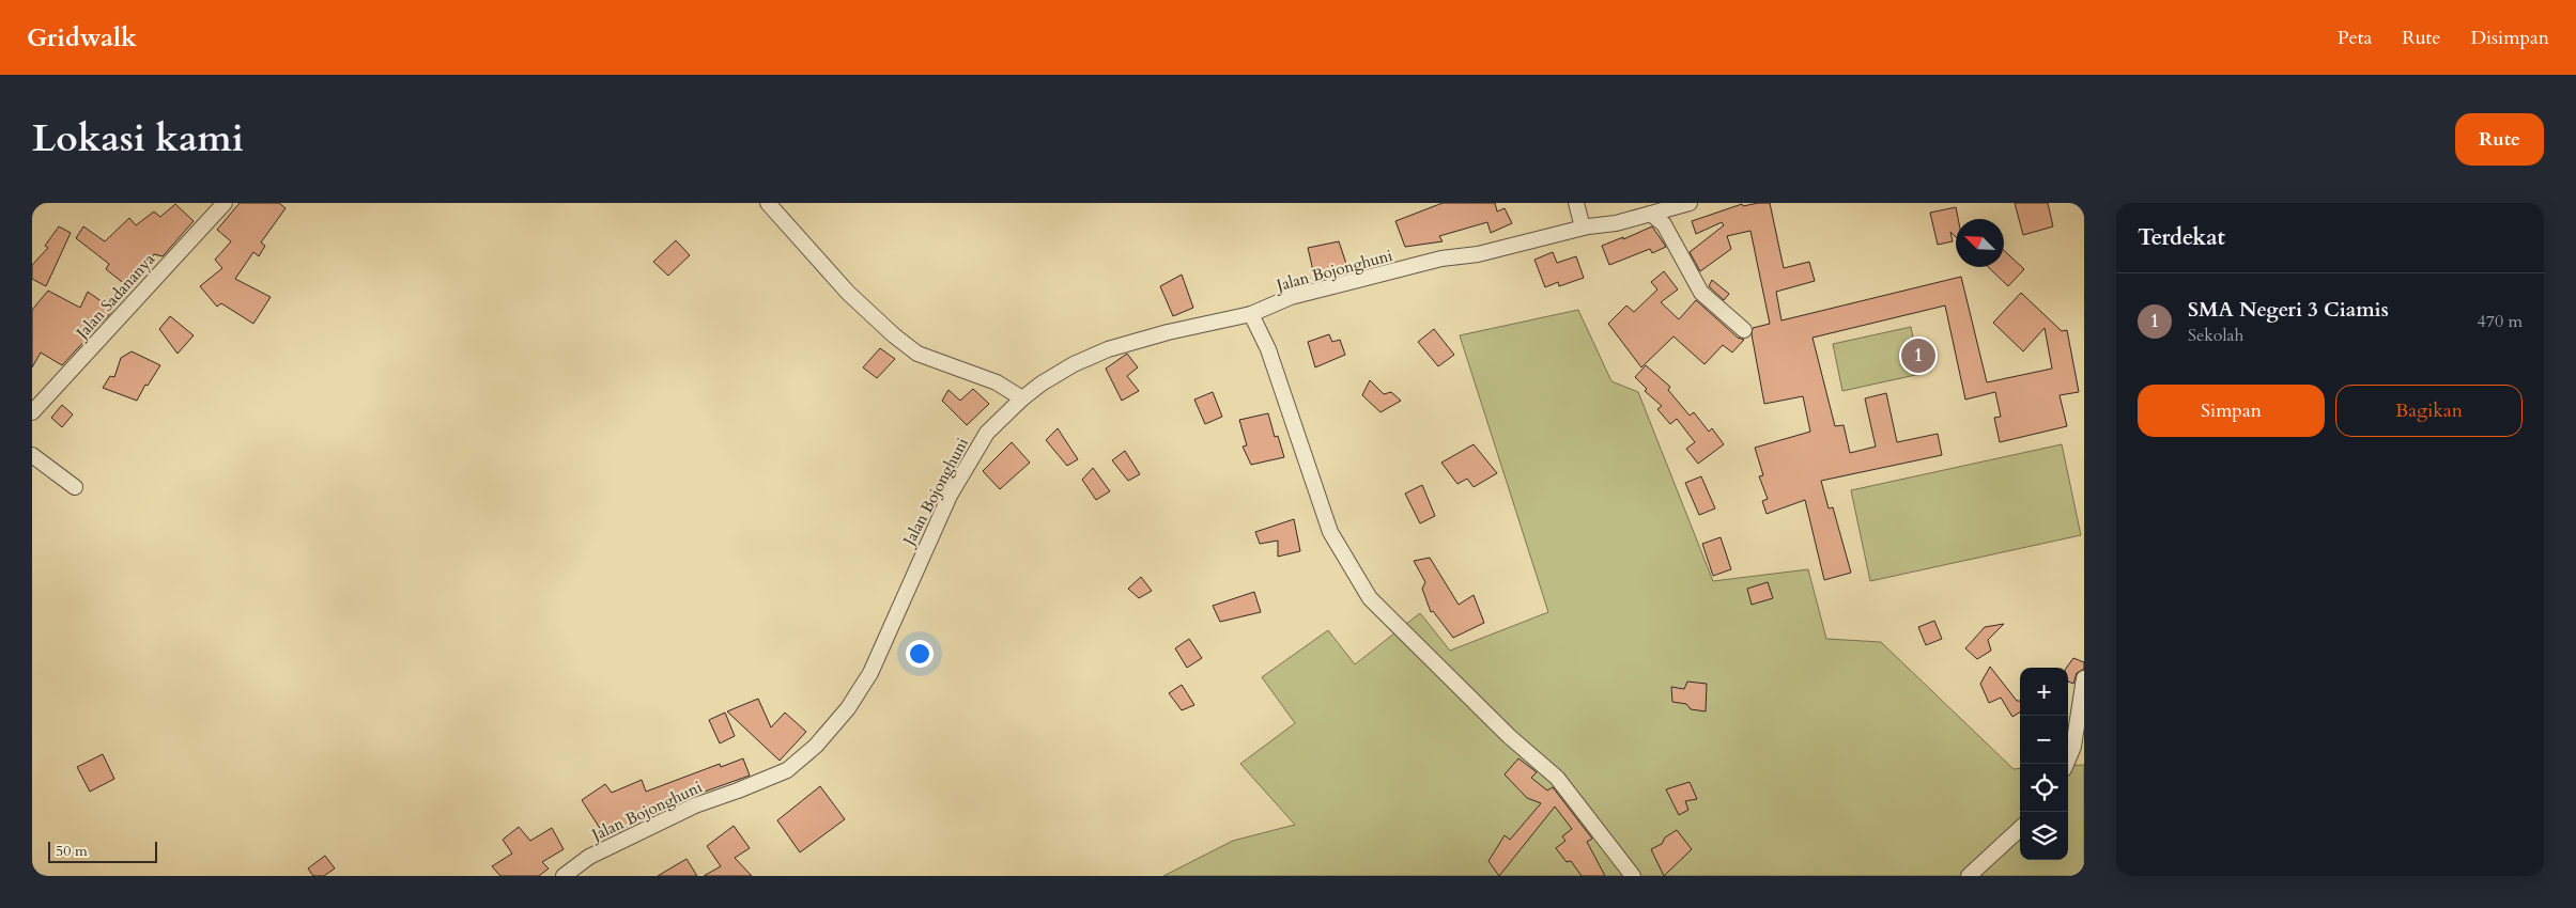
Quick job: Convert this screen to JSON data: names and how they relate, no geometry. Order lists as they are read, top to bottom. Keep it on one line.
{"streets":{"street":["Jalan Bojonghuni","Jalan Sadananya"]},"scale_bar":"50 m","north":"top left","page":{"header":"Gridwalk","nav":["Peta","Rute","Disimpan"],"title":"Lokasi kami","buttons":["Rute",["Simpan","Bagikan"]],"heading":"Terdekat","list":[{"mark":"1","name":"SMA Negeri 3 Ciamis","note":"Sekolah","value":"470 m"}],"pins":"1","map_buttons":["+","−"],"scale":"50 m"}}
